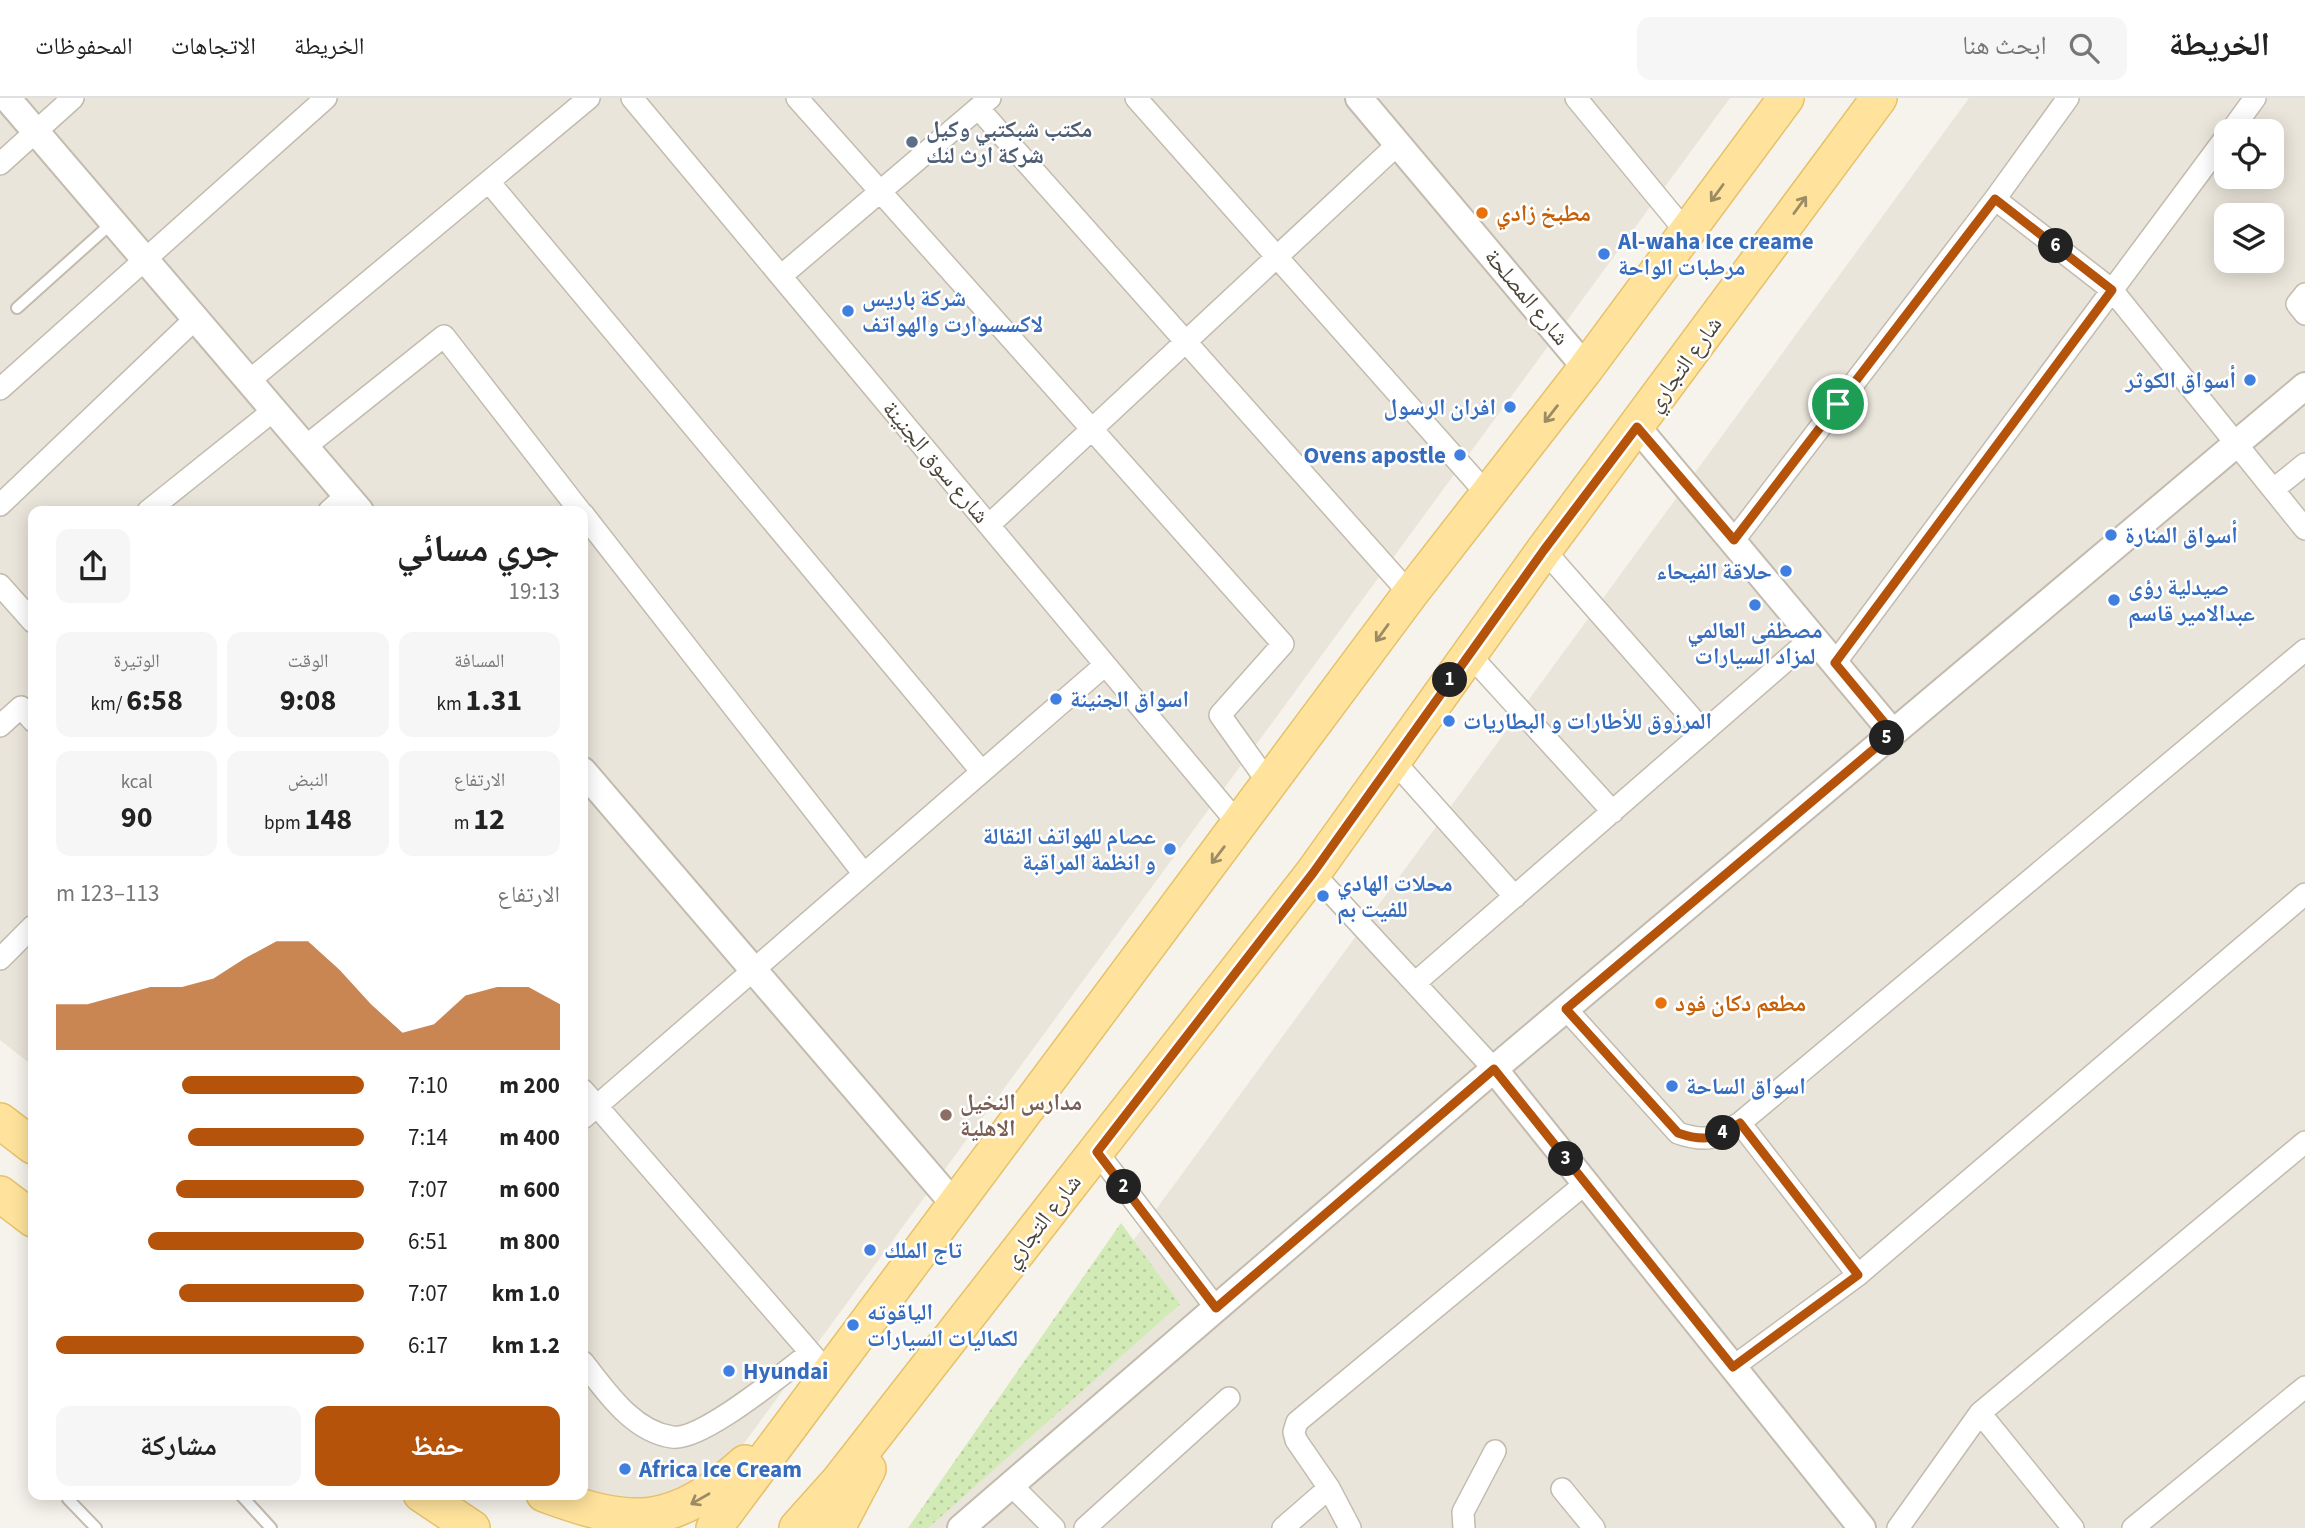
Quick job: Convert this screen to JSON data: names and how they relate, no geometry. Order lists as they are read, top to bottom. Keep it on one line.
{"streets":{"main road":["شارع التجاري"],"street":["شارع المصلحة","شارع سوق الجنينة"]},"places":["مكتب شبكتبي وكيل شركة ارث لنك","مطبخ زادي","Al-waha Ice creame مرطبات الواحة","شركة باريس لاكسسوارت والهواتف","أسواق الكوثر","افران الرسول","Ovens apostle","أسواق المنارة","حلاقة الفيحاء","صيدلية رؤى عبدالامير قاسم","مصطفى العالمي لمزاد السيارات","اسواق الجنينة","المرزوق للأطارات و البطاريات","عصام للهواتف النقالة و انظمة المراقبة","محلات الهادي للفيت بم","مطعم دكان فود","اسواق الساحة","مدارس النخيل الاهلية","تاج الملك","الياقوته لكماليات السيارات","Hyundai","Africa Ice Cream"],"page":{"header":"الخريطة","search":"ابحث هنا","nav":["الخريطة","الاتجاهات","المحفوظات"],"pins":["6","1","5","4","3","2"],"heading":["جري مسائي","19:13"],"stats":[["المسافة","1.31 km"],["الوقت","9:08"],["الوتيرة","6:58 /km"],["الارتفاع","12 m"],["النبض","148 bpm"],["kcal","90"]],"chart":["الارتفاع","113–123 m"],"list":[{"name":"200 m","note":"7:10"},{"name":"400 m","note":"7:14"},{"name":"600 m","note":"7:07"},{"name":"800 m","note":"6:51"},{"name":"1.0 km","note":"7:07"},{"name":"1.2 km","note":"6:17"}],"buttons":["حفظ","مشاركة"]}}
